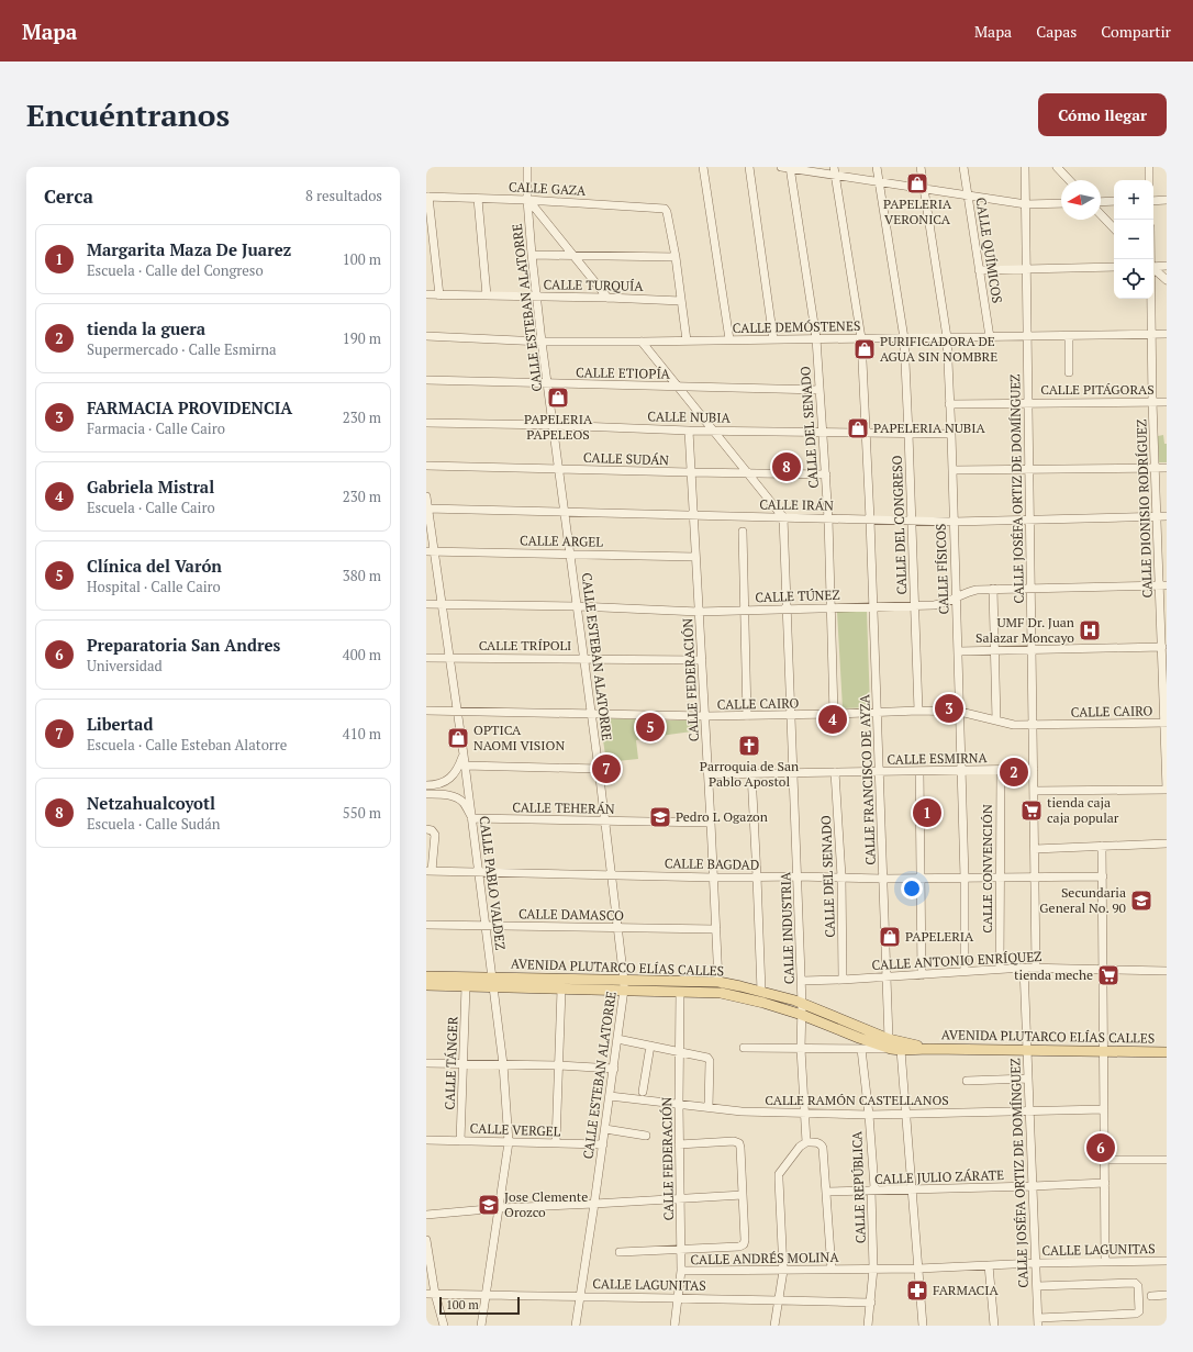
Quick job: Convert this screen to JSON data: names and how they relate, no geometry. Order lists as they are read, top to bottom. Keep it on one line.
{"streets":{"main road":["AVENIDA PLUTARCO ELÍAS CALLES"],"street":["CALLE GAZA","CALLE QUÍMICOS","CALLE TURQUÍA","CALLE ESTEBAN ALATORRE","CALLE DEMÓSTENES","CALLE ETIOPÍA","CALLE PITÁGORAS","CALLE NUBIA","CALLE DEL SENADO","CALLE SUDÁN","CALLE JOSÉFA ORTIZ DE DOMÍNGUEZ","CALLE IRÁN","CALLE DIONISIO RODRÍGUEZ","CALLE DEL CONGRESO","CALLE ARGEL","CALLE FÍSICOS","CALLE TÚNEZ","CALLE TRÍPOLI","CALLE FEDERACIÓN","CALLE CAIRO","CALLE ESMIRNA","CALLE FRANCISCO DE AYZA","CALLE TEHERÁN","CALLE BAGDAD","CALLE CONVENCIÓN","CALLE PABLO VALDEZ","CALLE DAMASCO","CALLE INDUSTRIA","CALLE ANTONIO ENRÍQUEZ","CALLE TÁNGER","CALLE RAMÓN CASTELLANOS","CALLE VERGEL","CALLE JULIO ZÁRATE","CALLE REPÚBLICA","CALLE LAGUNITAS","CALLE ANDRÉS MOLINA"]},"crossings":[["CALLE GAZA","CALLE ESTEBAN ALATORRE"],["CALLE QUÍMICOS","CALLE DEMÓSTENES"],["CALLE TURQUÍA","CALLE ESTEBAN ALATORRE"],["CALLE ESTEBAN ALATORRE","CALLE DEMÓSTENES"],["CALLE ESTEBAN ALATORRE","CALLE ETIOPÍA"],["CALLE ESTEBAN ALATORRE","CALLE NUBIA"],["CALLE ESTEBAN ALATORRE","CALLE SUDÁN"],["CALLE ESTEBAN ALATORRE","CALLE IRÁN"],["CALLE ESTEBAN ALATORRE","CALLE ARGEL"],["CALLE ESTEBAN ALATORRE","CALLE TÚNEZ"],["CALLE ESTEBAN ALATORRE","CALLE TRÍPOLI"],["CALLE ESTEBAN ALATORRE","CALLE CAIRO"],["CALLE ESTEBAN ALATORRE","CALLE TEHERÁN"],["CALLE ESTEBAN ALATORRE","CALLE BAGDAD"],["CALLE ESTEBAN ALATORRE","CALLE DAMASCO"],["CALLE ESTEBAN ALATORRE","AVENIDA PLUTARCO ELÍAS CALLES"],["CALLE ESTEBAN ALATORRE","CALLE RAMÓN CASTELLANOS"],["CALLE ESTEBAN ALATORRE","CALLE VERGEL"],["CALLE ESTEBAN ALATORRE","CALLE LAGUNITAS"],["CALLE DEMÓSTENES","CALLE DEL SENADO"],["CALLE DEMÓSTENES","CALLE JOSÉFA ORTIZ DE DOMÍNGUEZ"],["CALLE DEMÓSTENES","CALLE DIONISIO RODRÍGUEZ"],["CALLE DEMÓSTENES","CALLE DEL CONGRESO"],["CALLE DEMÓSTENES","CALLE FÍSICOS"],["CALLE DEMÓSTENES","CALLE FRANCISCO DE AYZA"],["CALLE ETIOPÍA","CALLE DEL SENADO"],["CALLE PITÁGORAS","CALLE JOSÉFA ORTIZ DE DOMÍNGUEZ"],["CALLE PITÁGORAS","CALLE DIONISIO RODRÍGUEZ"],["CALLE PITÁGORAS","CALLE FÍSICOS"],["CALLE NUBIA","CALLE DEL SENADO"],["CALLE NUBIA","CALLE DEL CONGRESO"],["CALLE NUBIA","CALLE FÍSICOS"],["CALLE NUBIA","CALLE FEDERACIÓN"],["CALLE NUBIA","CALLE FRANCISCO DE AYZA"],["CALLE DEL SENADO","CALLE SUDÁN"],["CALLE DEL SENADO","CALLE IRÁN"],["CALLE DEL SENADO","CALLE TÚNEZ"],["CALLE DEL SENADO","CALLE CAIRO"],["CALLE DEL SENADO","CALLE ESMIRNA"],["CALLE DEL SENADO","CALLE BAGDAD"],["CALLE DEL SENADO","CALLE ANTONIO ENRÍQUEZ"],["CALLE SUDÁN","CALLE FEDERACIÓN"],["CALLE JOSÉFA ORTIZ DE DOMÍNGUEZ","CALLE IRÁN"],["CALLE JOSÉFA ORTIZ DE DOMÍNGUEZ","CALLE TÚNEZ"],["CALLE JOSÉFA ORTIZ DE DOMÍNGUEZ","CALLE CAIRO"],["CALLE JOSÉFA ORTIZ DE DOMÍNGUEZ","CALLE ESMIRNA"],["CALLE JOSÉFA ORTIZ DE DOMÍNGUEZ","CALLE BAGDAD"],["CALLE JOSÉFA ORTIZ DE DOMÍNGUEZ","CALLE ANTONIO ENRÍQUEZ"],["CALLE JOSÉFA ORTIZ DE DOMÍNGUEZ","AVENIDA PLUTARCO ELÍAS CALLES"],["CALLE JOSÉFA ORTIZ DE DOMÍNGUEZ","CALLE RAMÓN CASTELLANOS"],["CALLE JOSÉFA ORTIZ DE DOMÍNGUEZ","CALLE JULIO ZÁRATE"],["CALLE JOSÉFA ORTIZ DE DOMÍNGUEZ","CALLE LAGUNITAS"],["CALLE IRÁN","CALLE DIONISIO RODRÍGUEZ"],["CALLE IRÁN","CALLE DEL CONGRESO"],["CALLE IRÁN","CALLE FÍSICOS"],["CALLE IRÁN","CALLE FEDERACIÓN"],["CALLE IRÁN","CALLE FRANCISCO DE AYZA"],["CALLE IRÁN","CALLE PABLO VALDEZ"],["CALLE IRÁN","CALLE INDUSTRIA"],["CALLE DIONISIO RODRÍGUEZ","CALLE TÚNEZ"],["CALLE DIONISIO RODRÍGUEZ","CALLE CAIRO"],["CALLE DEL CONGRESO","CALLE TÚNEZ"],["CALLE DEL CONGRESO","CALLE CAIRO"],["CALLE ARGEL","CALLE FEDERACIÓN"],["CALLE ARGEL","CALLE PABLO VALDEZ"],["CALLE FÍSICOS","CALLE TÚNEZ"],["CALLE FÍSICOS","CALLE CAIRO"],["CALLE FÍSICOS","CALLE ESMIRNA"],["CALLE FÍSICOS","CALLE BAGDAD"],["CALLE FÍSICOS","CALLE ANTONIO ENRÍQUEZ"],["CALLE TÚNEZ","CALLE FEDERACIÓN"],["CALLE TÚNEZ","CALLE FRANCISCO DE AYZA"],["CALLE TÚNEZ","CALLE PABLO VALDEZ"],["CALLE TÚNEZ","CALLE INDUSTRIA"],["CALLE TRÍPOLI","CALLE FEDERACIÓN"],["CALLE TRÍPOLI","CALLE PABLO VALDEZ"],["CALLE FEDERACIÓN","CALLE CAIRO"],["CALLE FEDERACIÓN","CALLE ESMIRNA"],["CALLE FEDERACIÓN","CALLE TEHERÁN"],["CALLE FEDERACIÓN","CALLE BAGDAD"],["CALLE FEDERACIÓN","CALLE DAMASCO"],["CALLE FEDERACIÓN","AVENIDA PLUTARCO ELÍAS CALLES"],["CALLE FEDERACIÓN","CALLE RAMÓN CASTELLANOS"],["CALLE FEDERACIÓN","CALLE LAGUNITAS"],["CALLE FEDERACIÓN","CALLE ANDRÉS MOLINA"],["CALLE CAIRO","CALLE FRANCISCO DE AYZA"],["CALLE CAIRO","CALLE PABLO VALDEZ"],["CALLE CAIRO","CALLE INDUSTRIA"],["CALLE ESMIRNA","CALLE FRANCISCO DE AYZA"],["CALLE ESMIRNA","CALLE CONVENCIÓN"],["CALLE ESMIRNA","CALLE INDUSTRIA"],["CALLE FRANCISCO DE AYZA","CALLE BAGDAD"],["CALLE FRANCISCO DE AYZA","CALLE ANTONIO ENRÍQUEZ"],["CALLE FRANCISCO DE AYZA","AVENIDA PLUTARCO ELÍAS CALLES"],["CALLE TEHERÁN","CALLE PABLO VALDEZ"],["CALLE BAGDAD","CALLE CONVENCIÓN"],["CALLE BAGDAD","CALLE PABLO VALDEZ"],["CALLE BAGDAD","CALLE INDUSTRIA"],["CALLE CONVENCIÓN","CALLE ANTONIO ENRÍQUEZ"],["CALLE PABLO VALDEZ","CALLE DAMASCO"],["CALLE PABLO VALDEZ","AVENIDA PLUTARCO ELÍAS CALLES"],["CALLE PABLO VALDEZ","CALLE VERGEL"],["CALLE PABLO VALDEZ","CALLE LAGUNITAS"],["CALLE INDUSTRIA","CALLE ANTONIO ENRÍQUEZ"],["CALLE INDUSTRIA","AVENIDA PLUTARCO ELÍAS CALLES"],["CALLE INDUSTRIA","CALLE RAMÓN CASTELLANOS"],["AVENIDA PLUTARCO ELÍAS CALLES","CALLE TÁNGER"],["CALLE TÁNGER","CALLE VERGEL"],["CALLE RAMÓN CASTELLANOS","CALLE REPÚBLICA"],["CALLE JULIO ZÁRATE","CALLE REPÚBLICA"],["CALLE REPÚBLICA","CALLE LAGUNITAS"],["CALLE REPÚBLICA","CALLE ANDRÉS MOLINA"],["CALLE LAGUNITAS","CALLE ANDRÉS MOLINA"]],"places":{"shop":["PAPELERIA VERONICA","PURIFICADORA DE AGUA SIN NOMBRE","PAPELERIA PAPELEOS","PAPELERIA NUBIA","OPTICA NAOMI VISION","PAPELERIA"],"hospital":["UMF Dr. Juan Salazar Moncayo"],"church":["Parroquia de San Pablo Apostol"],"supermarket":["tienda caja caja popular","tienda meche"],"school or university":["Pedro L Ogazon","Secundaria General No. 90","Jose Clemente Orozco"],"pharmacy":["FARMACIA"]},"scale_bar":"100 m","north":"left","page":{"header":"Mapa","nav":["Mapa","Capas","Compartir"],"buttons":"Cómo llegar","title":"Encuéntranos","heading":["Cerca","8 resultados"],"map_buttons":["+","−"],"list":[{"mark":"1","name":"Margarita Maza De Juarez","note":"Escuela · Calle del Congreso","value":"100 m"},{"mark":"2","name":"tienda la guera","note":"Supermercado · Calle Esmirna","value":"190 m"},{"mark":"3","name":"FARMACIA PROVIDENCIA","note":"Farmacia · Calle Cairo","value":"230 m"},{"mark":"4","name":"Gabriela Mistral","note":"Escuela · Calle Cairo","value":"230 m"},{"mark":"5","name":"Clínica del Varón","note":"Hospital · Calle Cairo","value":"380 m"},{"mark":"6","name":"Preparatoria San Andres","note":"Universidad","value":"400 m"},{"mark":"7","name":"Libertad","note":"Escuela · Calle Esteban Alatorre","value":"410 m"},{"mark":"8","name":"Netzahualcoyotl","note":"Escuela · Calle Sudán","value":"550 m"}],"pins":["8","3","4","5","7","2","1","6"],"scale":"100 m"}}
